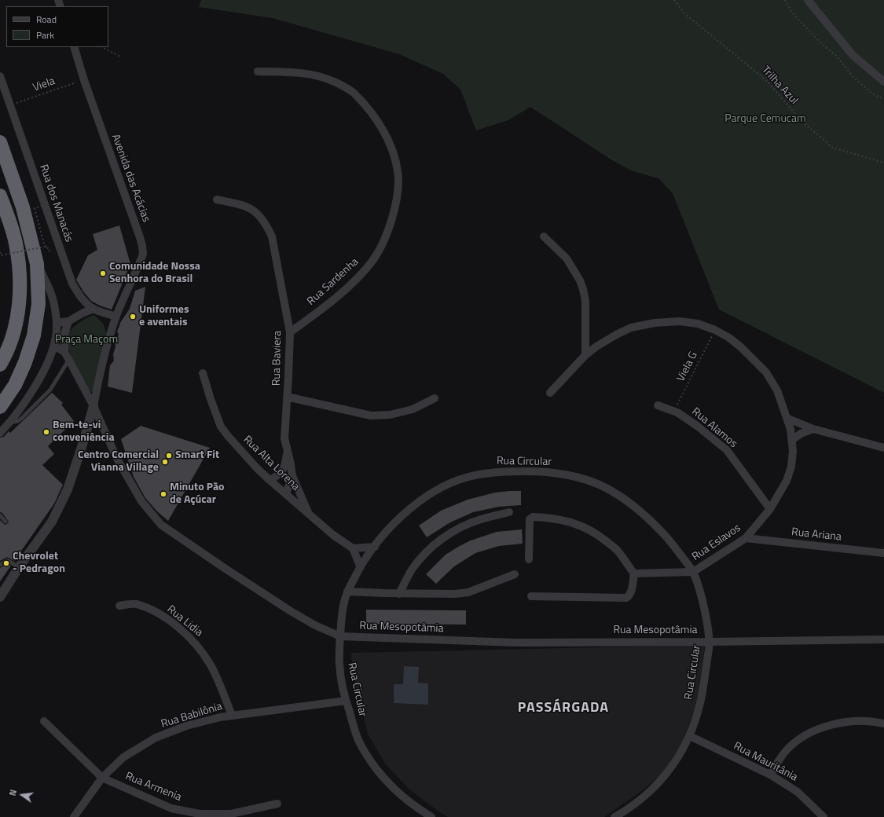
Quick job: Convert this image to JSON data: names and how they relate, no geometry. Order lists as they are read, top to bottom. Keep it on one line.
{"streets":{"street":["Avenida das Acácias","Rua dos Manacás","Rua Sardenha","Rua Baviera","Rua Alamos","Rua Circular","Rua Alta Lorena","Rua Ariana","Rua Eslavos","Rua Lidia","Rua Mesopotâmia","Rua Babilônia","Rua Mauritânia","Rua Armenia"],"path":["Viela","Trilha Azul","Viela G"]},"crossings":[["Viela","Avenida das Acácias"],["Viela","Rua dos Manacás"],["Avenida das Acácias","Rua dos Manacás"],["Avenida das Acácias","Rua Mesopotâmia"],["Rua Sardenha","Rua Baviera"],["Rua Baviera","Rua Alta Lorena"],["Viela G","Rua Alamos"],["Viela G","Rua Eslavos"],["Rua Alamos","Rua Eslavos"],["Rua Circular","Rua Eslavos"],["Rua Circular","Rua Mesopotâmia"],["Rua Circular","Rua Babilônia"],["Rua Circular","Rua Mauritânia"],["Rua Ariana","Rua Eslavos"],["Rua Lidia","Rua Babilônia"],["Rua Babilônia","Rua Armenia"]],"districts":["PASSÁRGADA"],"parks":["Parque Cemucam","Praça Maçom"],"places":["Comunidade Nossa Senhora do Brasil","Uniformes e aventais","Bem-te-vi conveniência","Smart Fit","Centro Comercial Vianna Village","Minuto Pão de Açúcar","Chevrolet - Pedragon"],"legend":["Road","Park"],"north":"left"}
